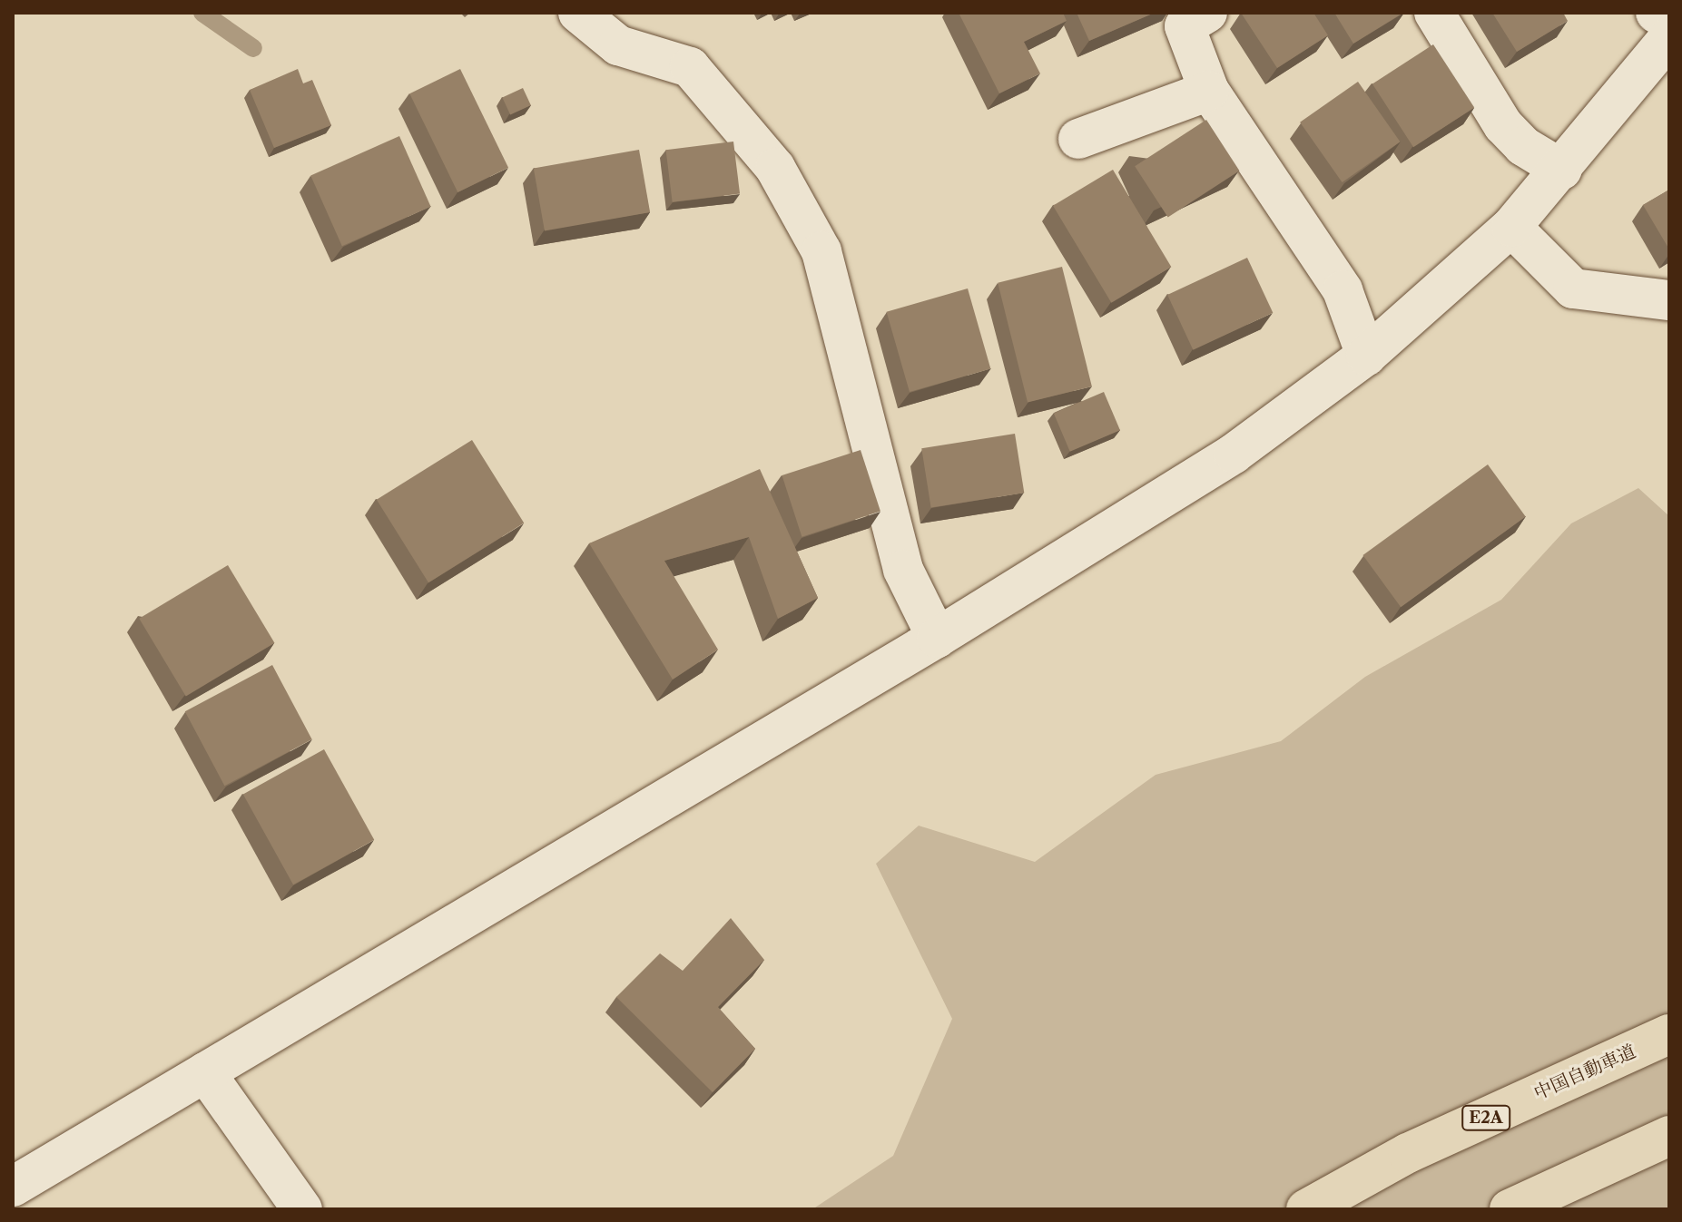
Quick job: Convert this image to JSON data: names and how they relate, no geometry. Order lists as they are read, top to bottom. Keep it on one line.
{"streets":{"highway":["中国自動車道","E2A"]}}
